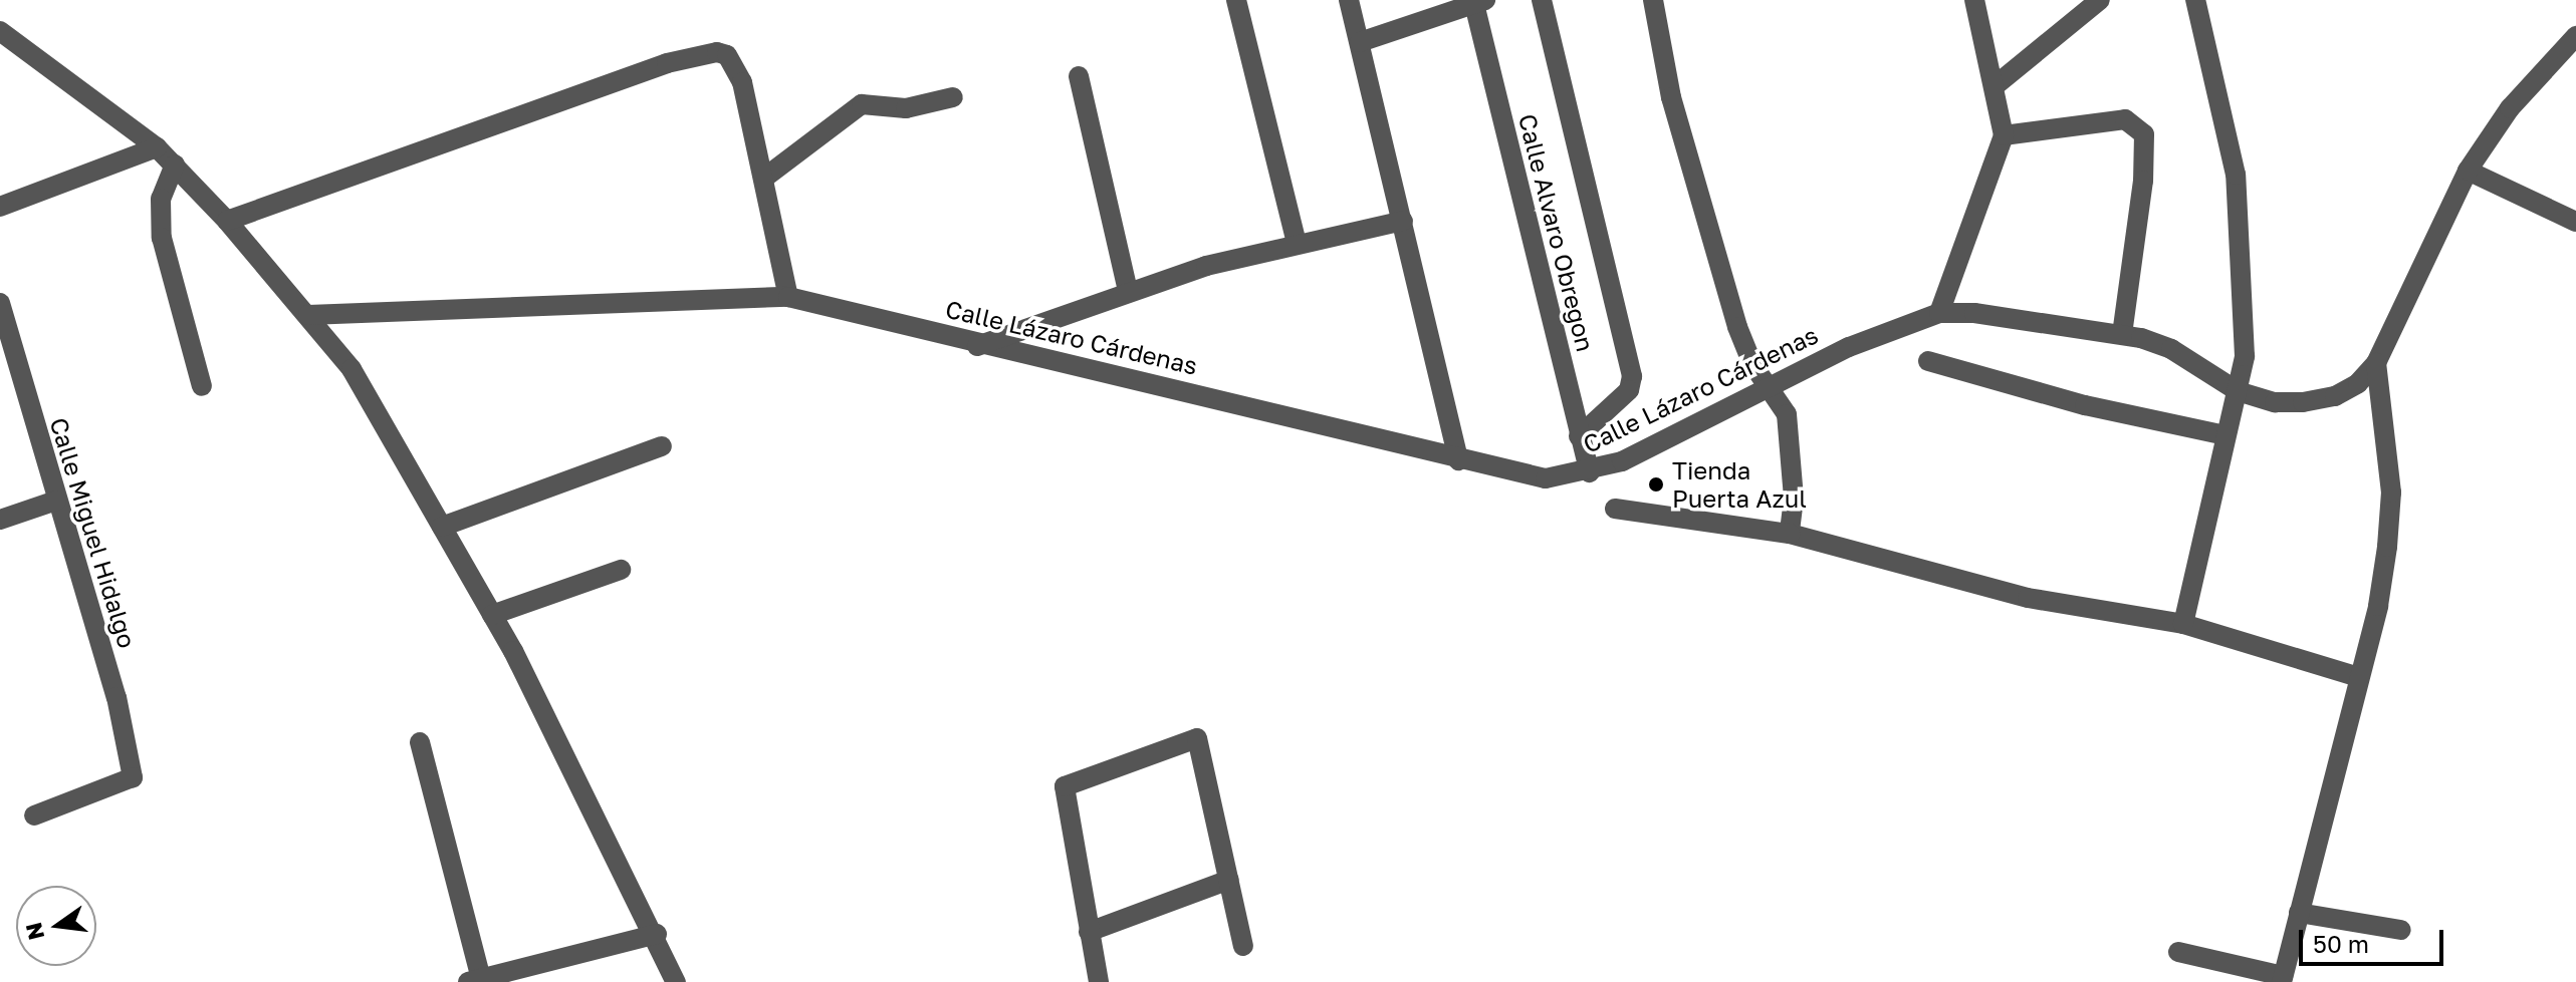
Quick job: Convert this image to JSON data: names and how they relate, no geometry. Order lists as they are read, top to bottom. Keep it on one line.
{"streets":{"street":["Calle Alvaro Obregon","Calle Lázaro Cárdenas","Calle Miguel Hidalgo"]},"crossings":[["Calle Alvaro Obregon","Calle Lázaro Cárdenas"]],"places":["Tienda Puerta Azul"],"scale_bar":"50 m","north":"left"}
